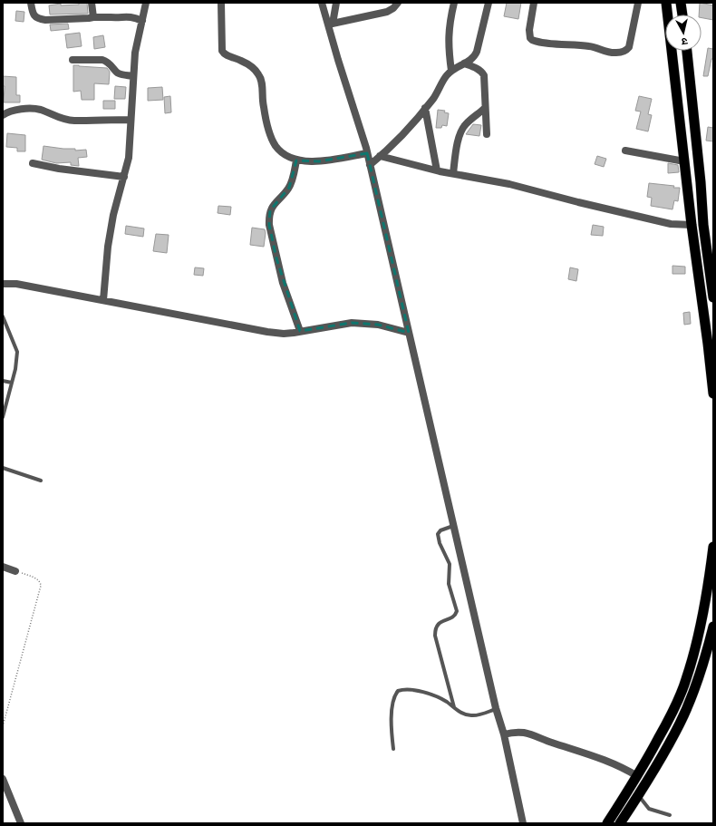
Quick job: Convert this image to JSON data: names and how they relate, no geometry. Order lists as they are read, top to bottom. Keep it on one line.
{"north":"bottom"}
